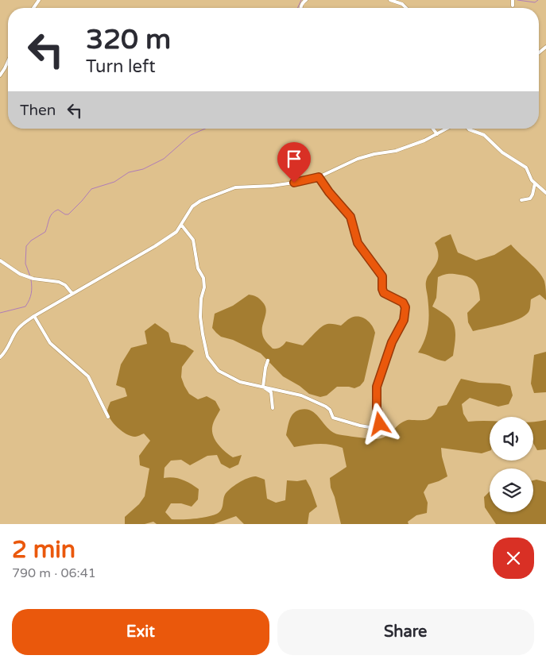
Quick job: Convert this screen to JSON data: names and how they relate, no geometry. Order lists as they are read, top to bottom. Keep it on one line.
{"page":{"turn":["320 m","Turn left"],"then":"Then","heading":["2 min","790 m · 06:41"],"buttons":["Exit","Share"]}}
